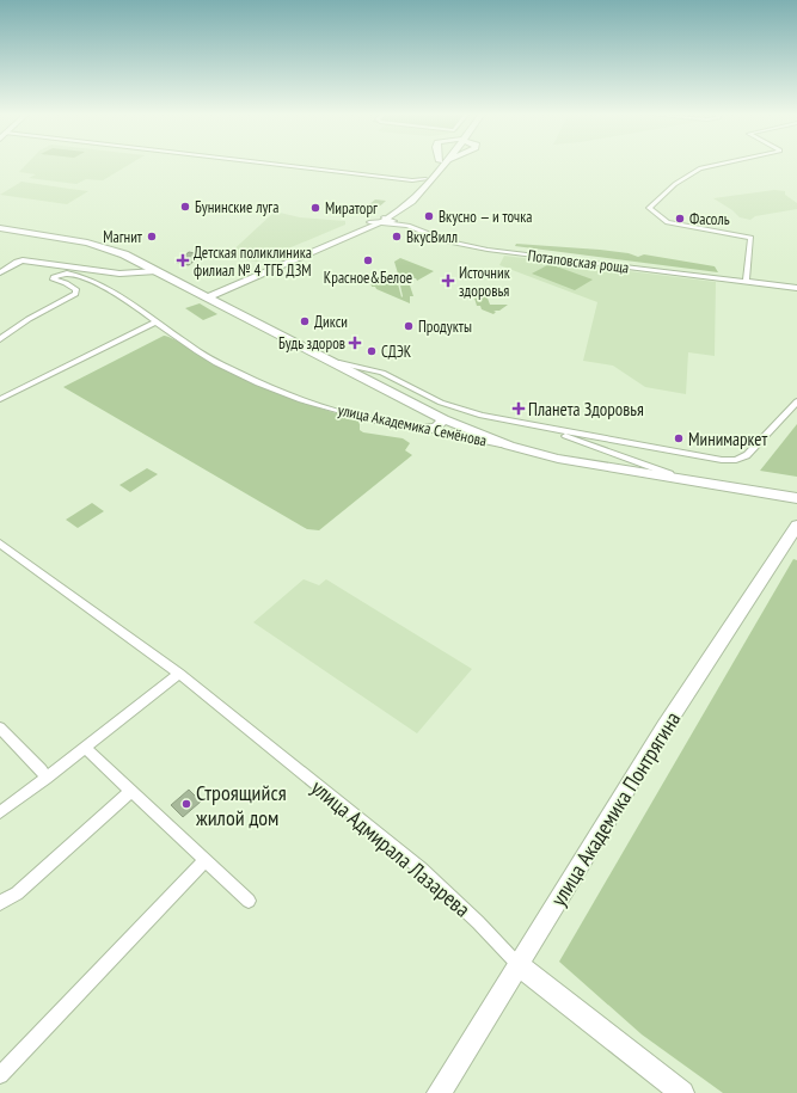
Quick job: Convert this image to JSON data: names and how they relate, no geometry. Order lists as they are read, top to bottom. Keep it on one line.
{"streets":{"main road":["улица Академика Семёнова","улица Академика Понтрягина","улица Адмирала Лазарева"],"street":["Потаповская роща"]},"crossings":[["улица Академика Понтрягина","улица Адмирала Лазарева"]],"places":{"other":["Бунинские луга","Мираторг","Вкусно — и точка","Фасоль","Магнит","ВкусВилл","Красное&Белое","Дикси","Продукты","СДЭК","Минимаркет","Строящийся жилой дом"],"health":["Детская поликлиника филиал № 4 ТГБ ДЗМ","Источник здоровья","Будь здоров","Планета Здоровья"]}}
